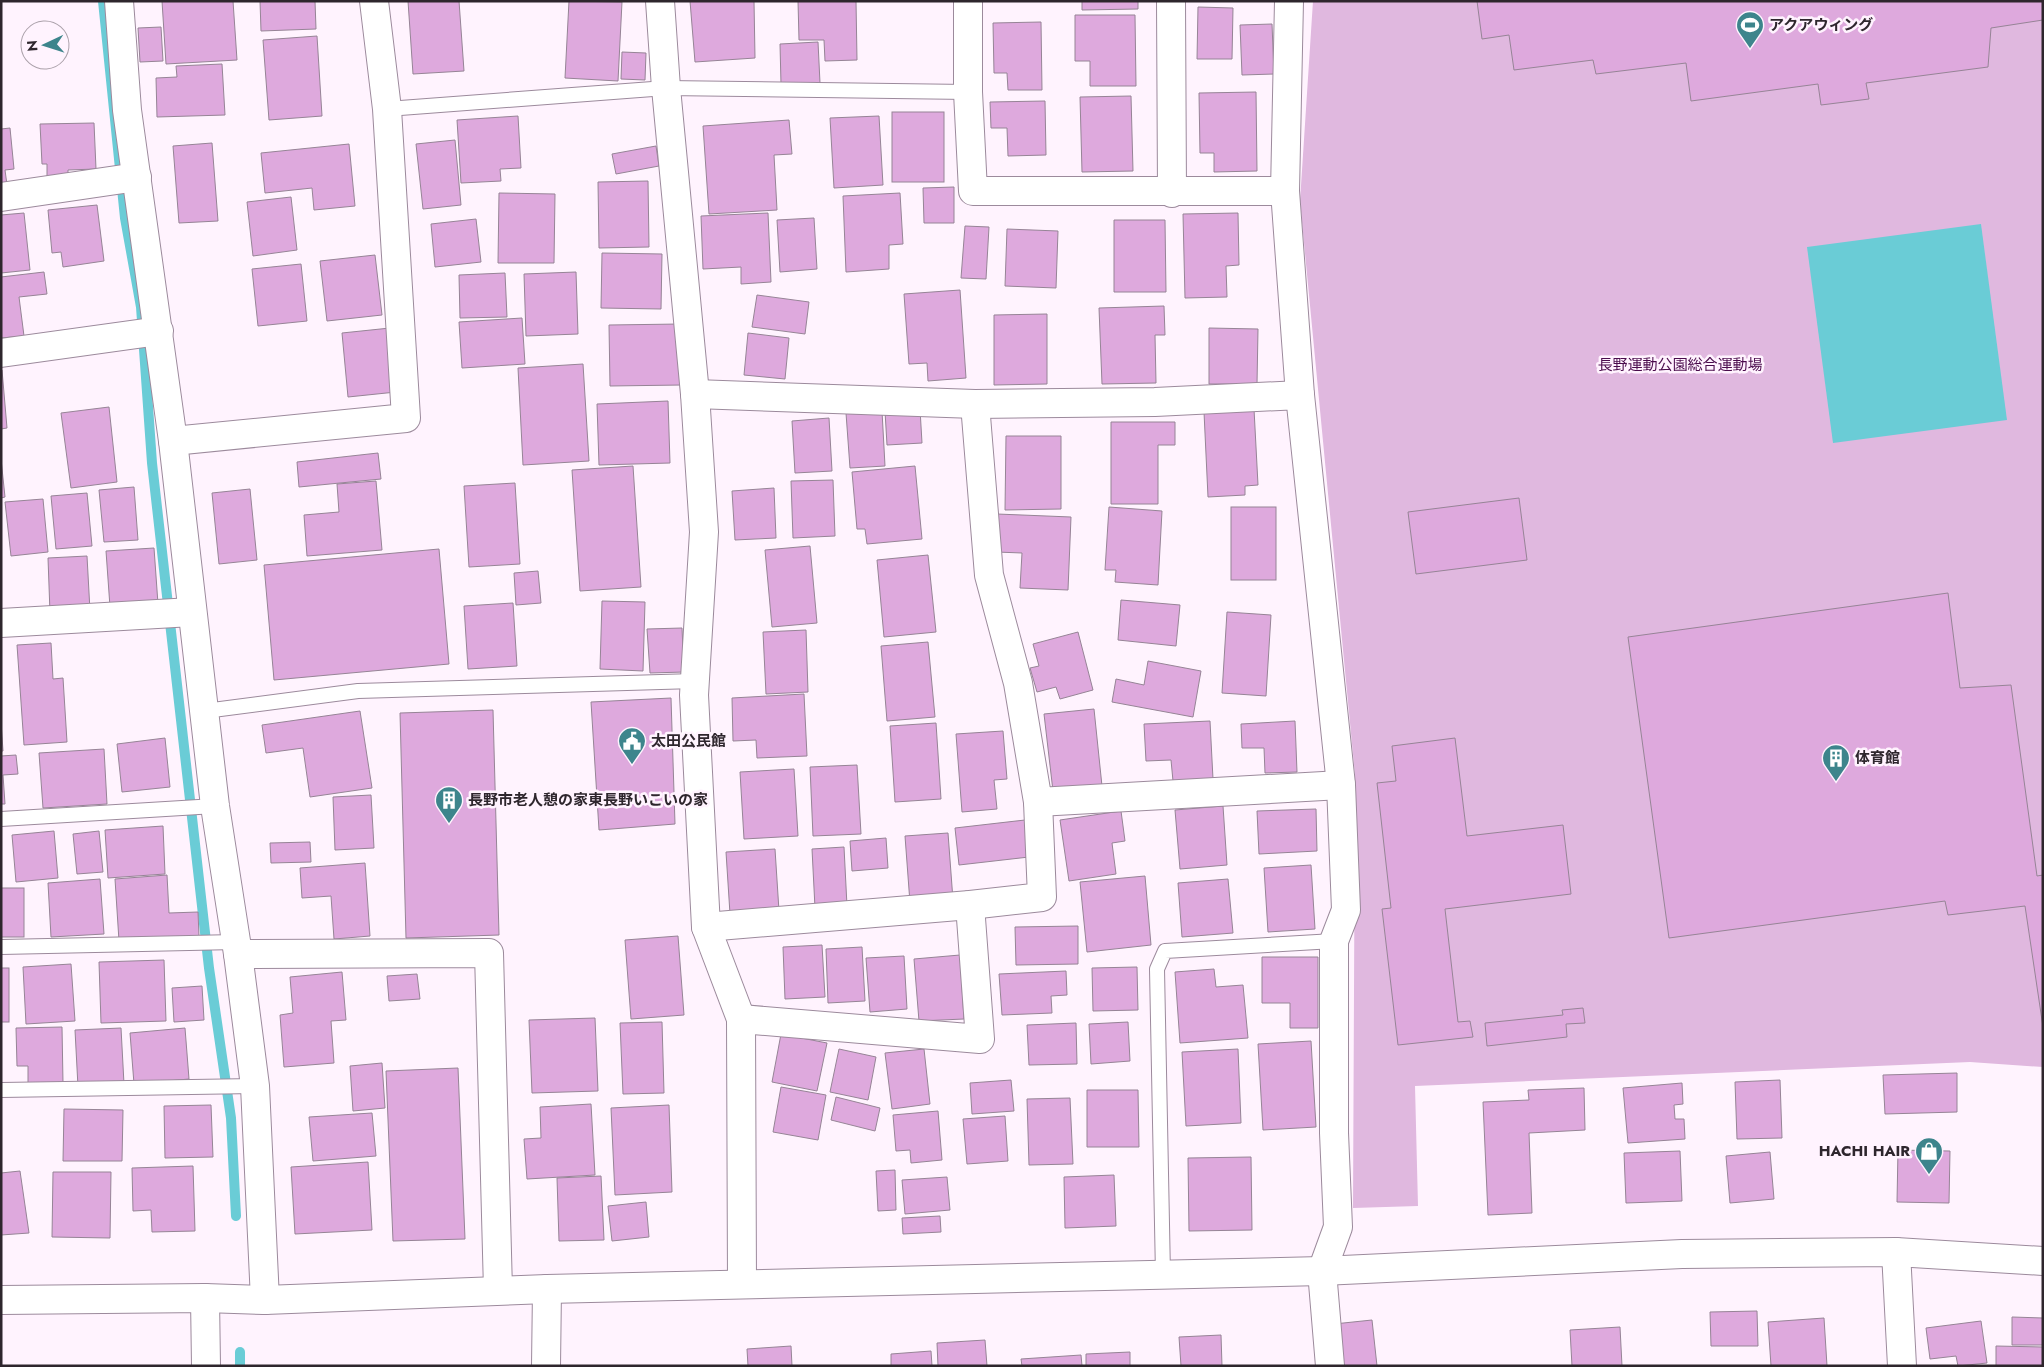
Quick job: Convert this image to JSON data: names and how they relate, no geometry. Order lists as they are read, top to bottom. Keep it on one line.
{"parks":["長野運動公園総合運動場"],"places":{"sports":["アクアウィング"],"public building":["太田公民館"],"building":["体育館","長野市老人憩の家東長野いこいの家"],"shop":["HACHI HAIR"]},"north":"left"}
